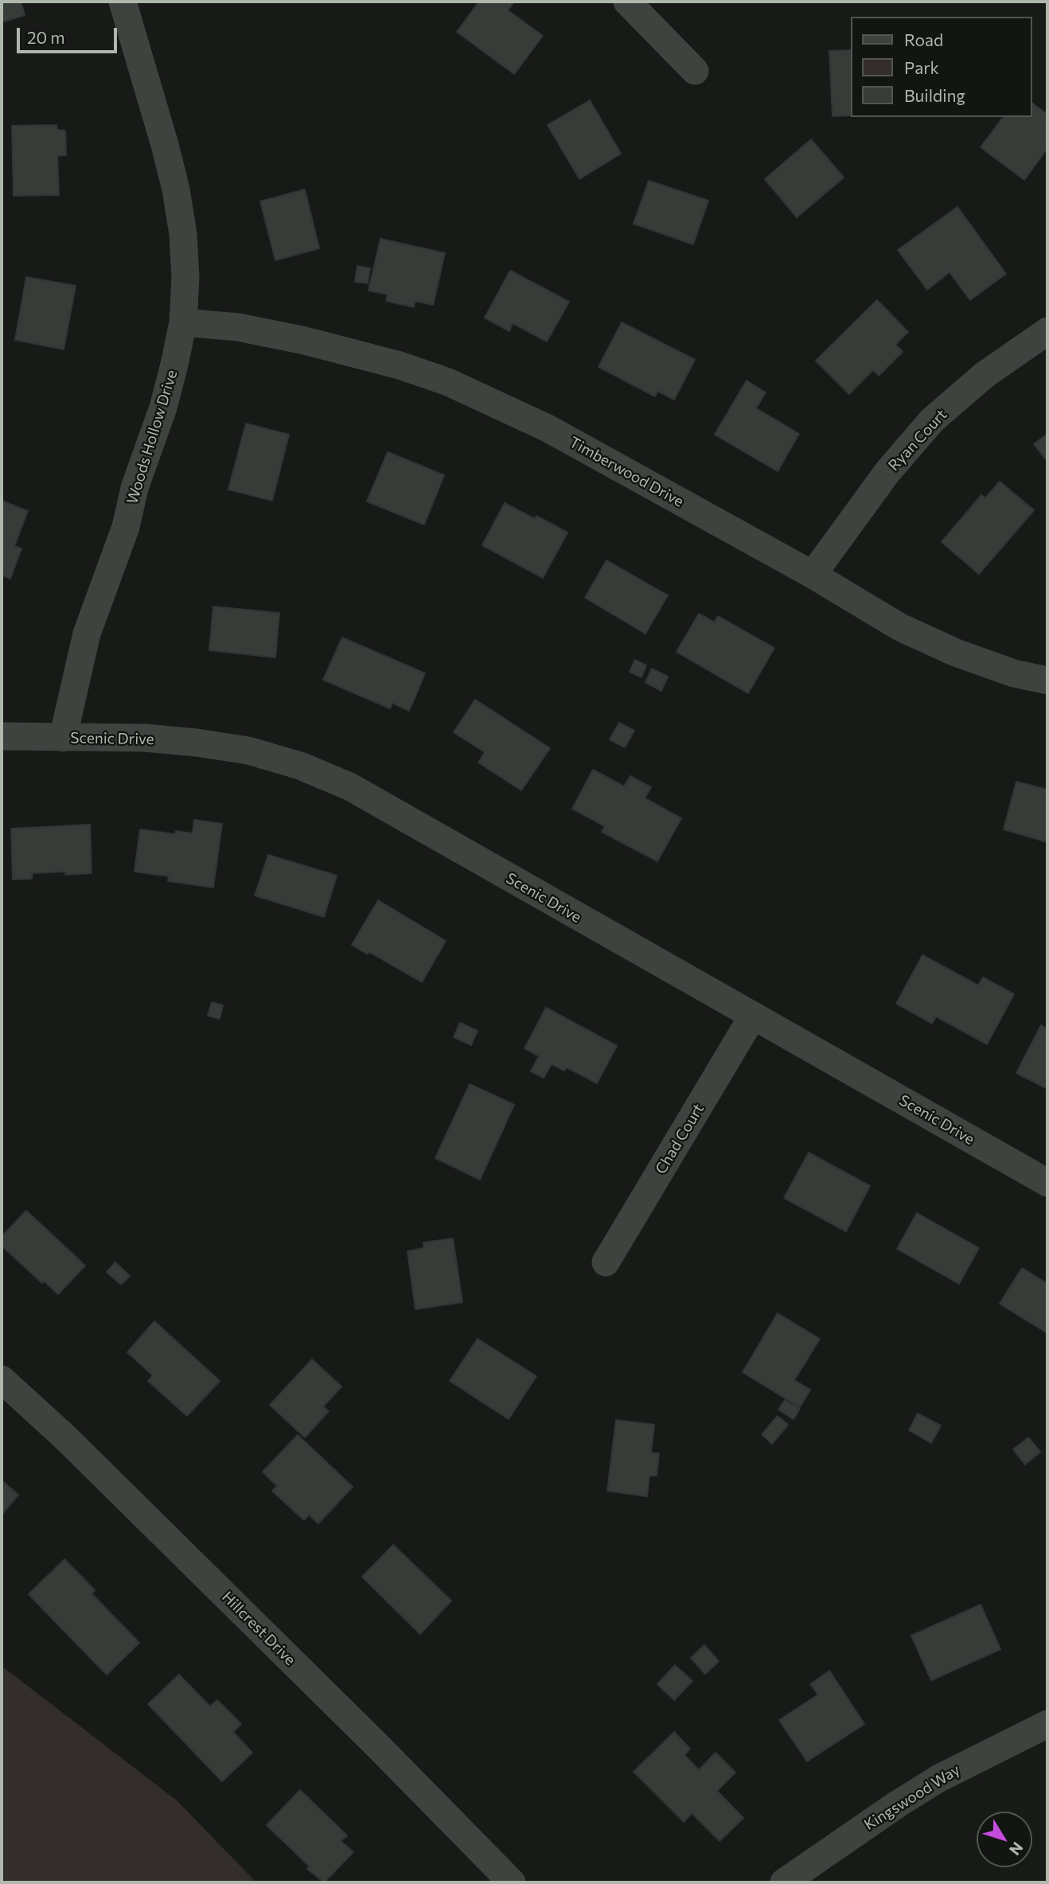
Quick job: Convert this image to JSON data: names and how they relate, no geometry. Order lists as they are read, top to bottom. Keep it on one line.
{"streets":{"street":["Woods Hollow Drive","Ryan Court","Timberwood Drive","Scenic Drive","Chad Court","Hillcrest Drive","Kingswood Way"]},"crossings":[["Woods Hollow Drive","Timberwood Drive"],["Woods Hollow Drive","Scenic Drive"],["Ryan Court","Timberwood Drive"],["Scenic Drive","Chad Court"]],"legend":["Road","Park","Building"],"scale_bar":"20 m","north":"bottom right"}
